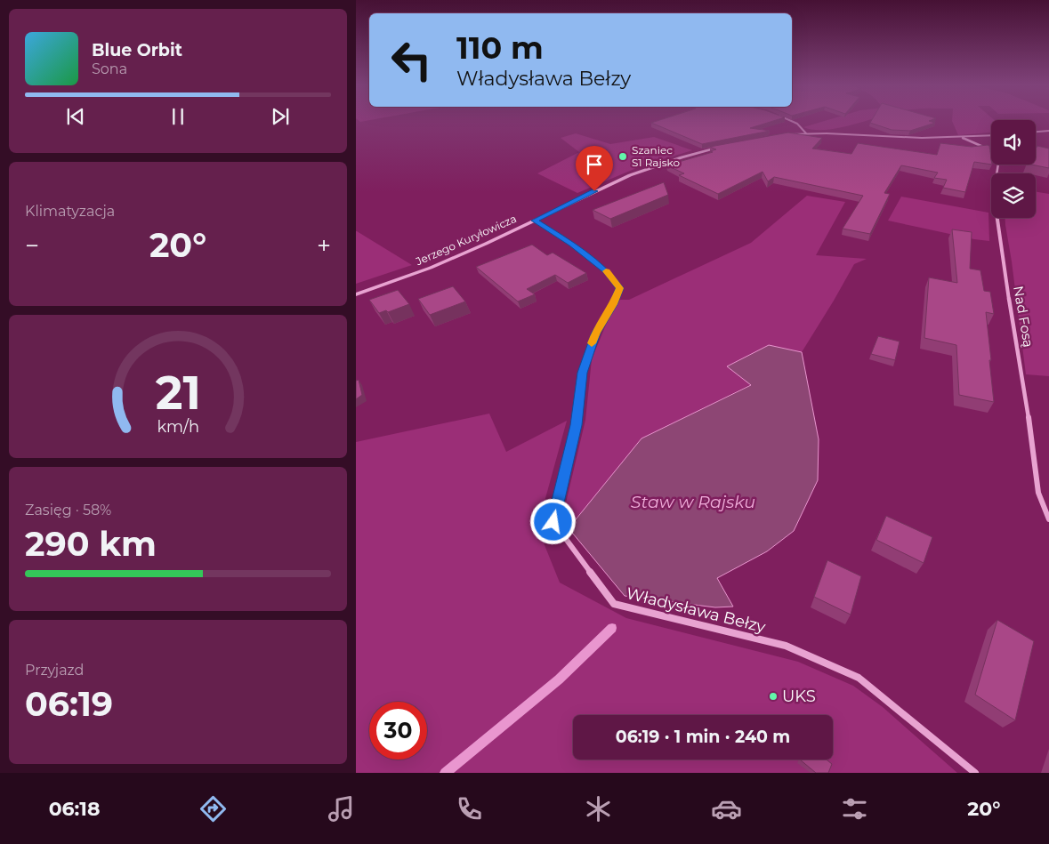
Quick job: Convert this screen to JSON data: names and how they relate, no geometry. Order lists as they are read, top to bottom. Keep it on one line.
{"streets":{"street":["Jerzego Kuryłowicza","Nad Fosą","Władysława Bełzy"]},"crossings":[["Jerzego Kuryłowicza","Władysława Bełzy"]],"water":["Staw w Rajsku"],"places":["Szaniec S1 Rajsko","UKS"],"page":{"turn":["110 m","Władysława Bełzy"],"song":["Blue Orbit","Sona"],"tile":["Klimatyzacja",["Zasięg · 58%","290 km"],["Przyjazd","06:19"]],"heat":["−","20°","+"],"limit":"30","trip":"06:19 · 1 min · 240 m","tabs":["06:18","20°"],"gauge":["21","km/h"]}}
